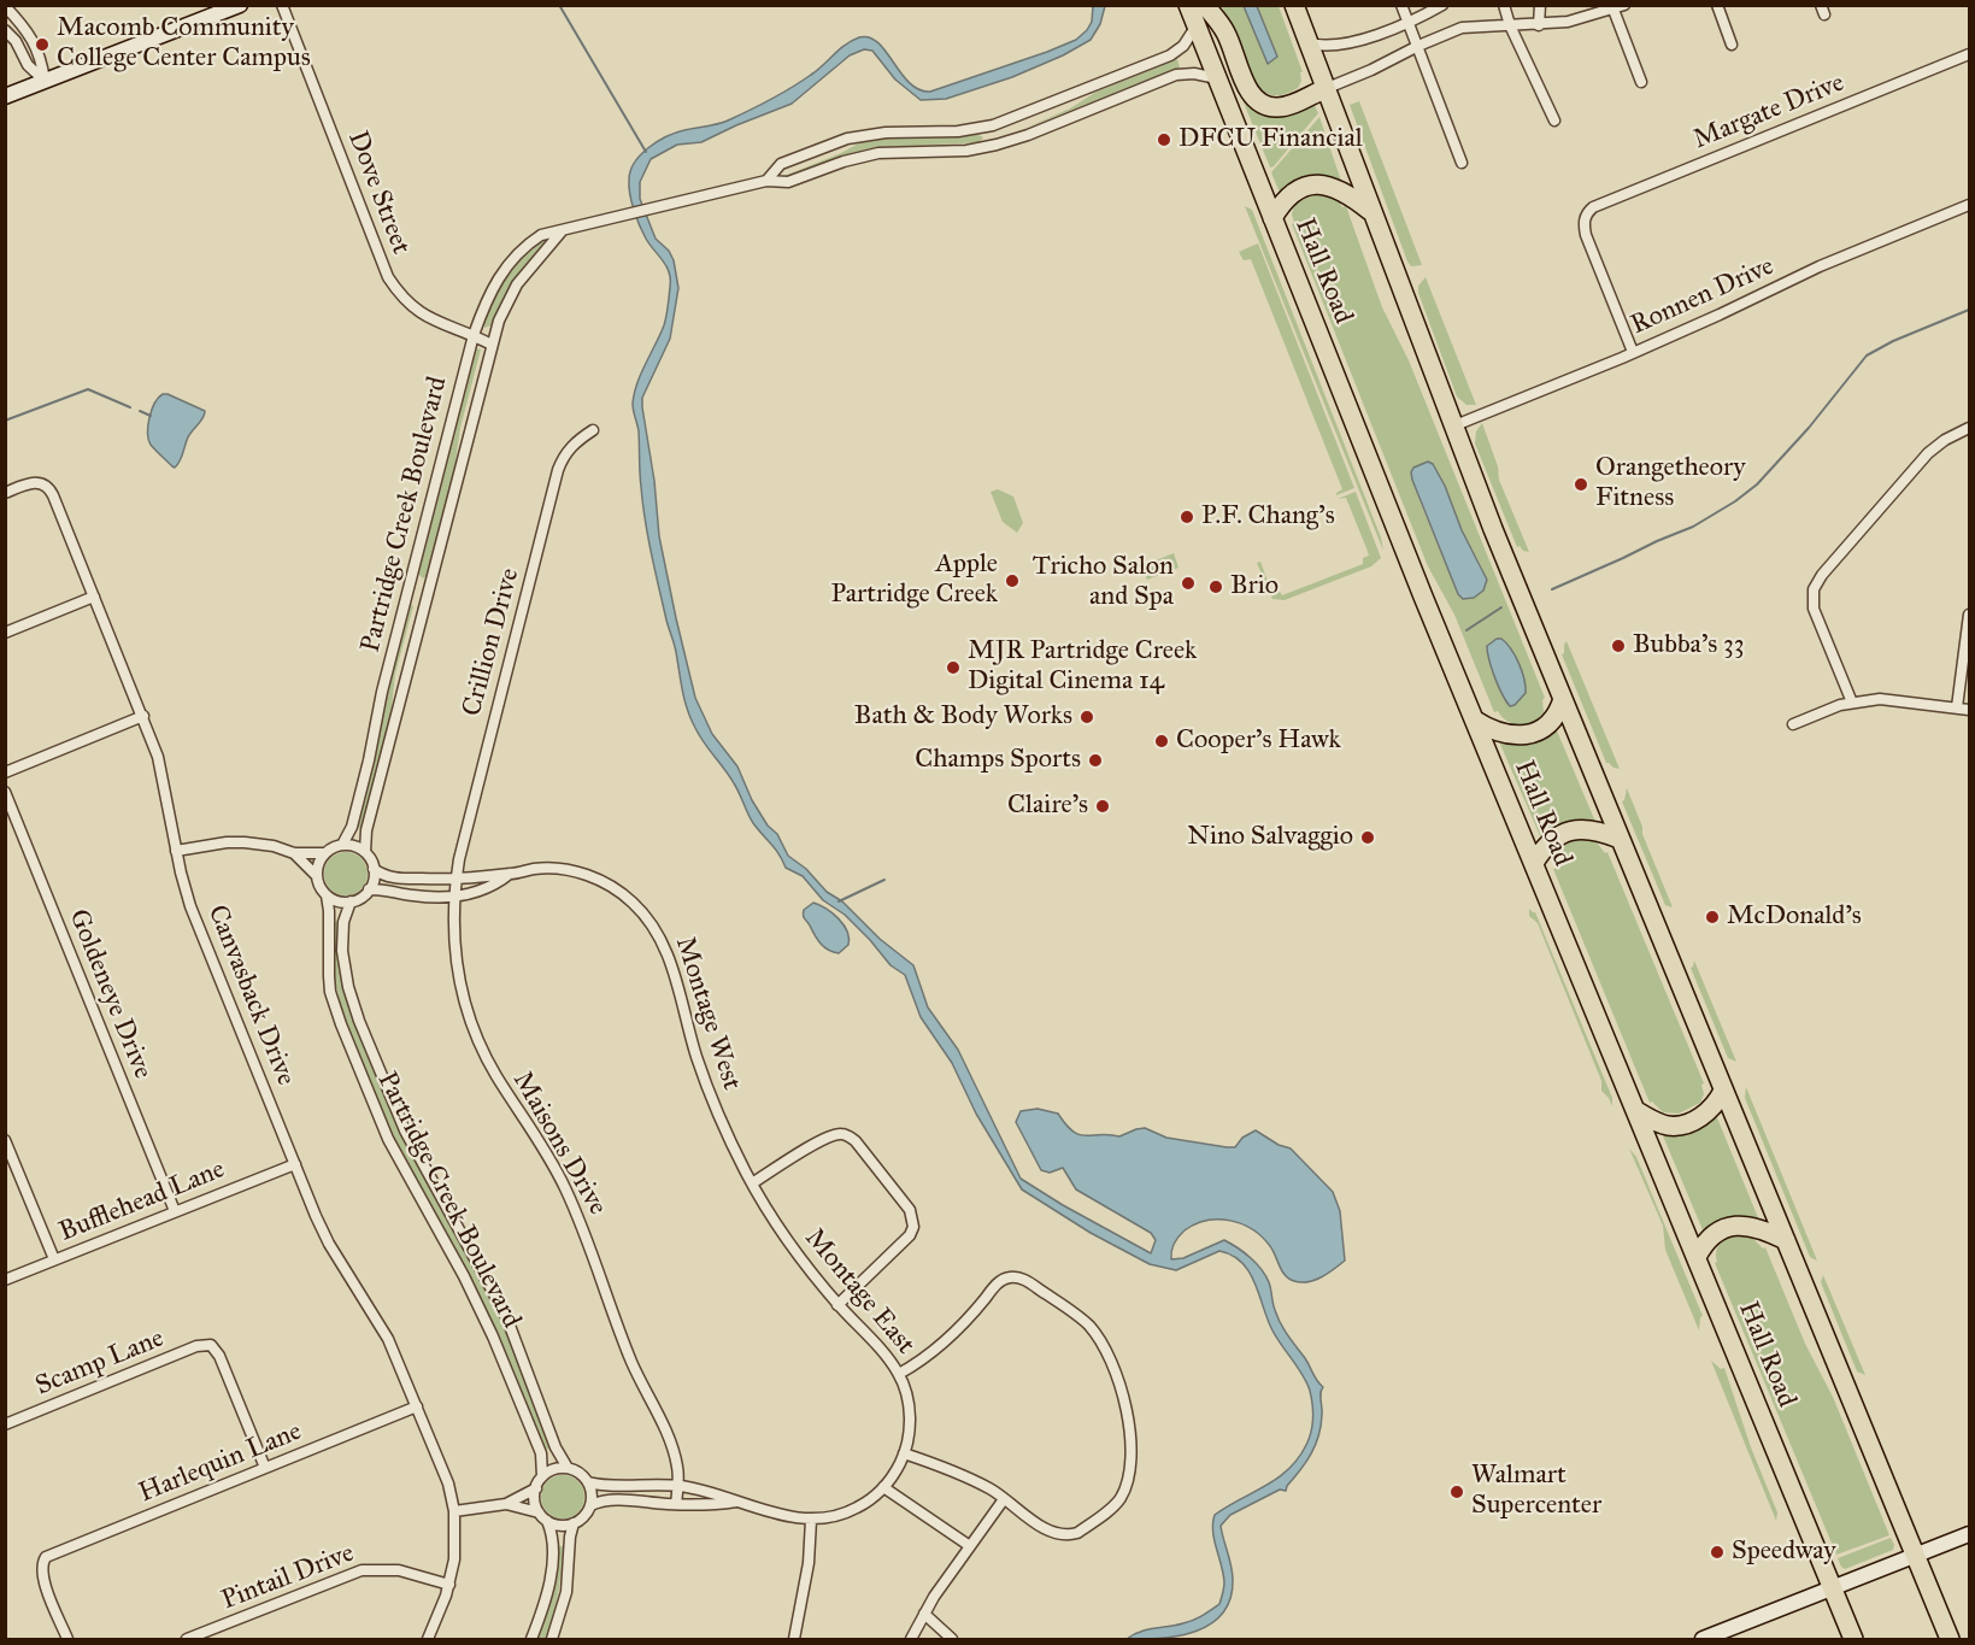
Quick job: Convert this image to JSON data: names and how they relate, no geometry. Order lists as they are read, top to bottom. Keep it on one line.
{"streets":{"highway":["Hall Road"],"street":["Margate Drive","Dove Street","Ronnen Drive","Partridge Creek Boulevard","Crillion Drive","Goldeneye Drive","Canvasback Drive","Montage West","Maisons Drive","Bufflehead Lane","Montage East","Scamp Lane","Harlequin Lane","Pintail Drive"]},"crossings":[["Margate Drive","Ronnen Drive"],["Dove Street","Partridge Creek Boulevard"],["Hall Road","Partridge Creek Boulevard"],["Partridge Creek Boulevard","Montage West"],["Partridge Creek Boulevard","Montage East"],["Crillion Drive","Montage West"],["Crillion Drive","Maisons Drive"],["Goldeneye Drive","Bufflehead Lane"],["Canvasback Drive","Bufflehead Lane"],["Canvasback Drive","Harlequin Lane"],["Canvasback Drive","Pintail Drive"],["Montage West","Maisons Drive"],["Montage West","Montage East"],["Maisons Drive","Montage East"],["Scamp Lane","Harlequin Lane"]],"places":["Macomb Community College Center Campus","DFCU Financial","Orangetheory Fitness","P.F. Chang's","Apple Partridge Creek","Tricho Salon and Spa","Brio","Bubba's 33","MJR Partridge Creek Digital Cinema 14","Bath & Body Works","Cooper's Hawk","Champs Sports","Claire's","Nino Salvaggio","McDonald's","Walmart Supercenter","Speedway"]}
